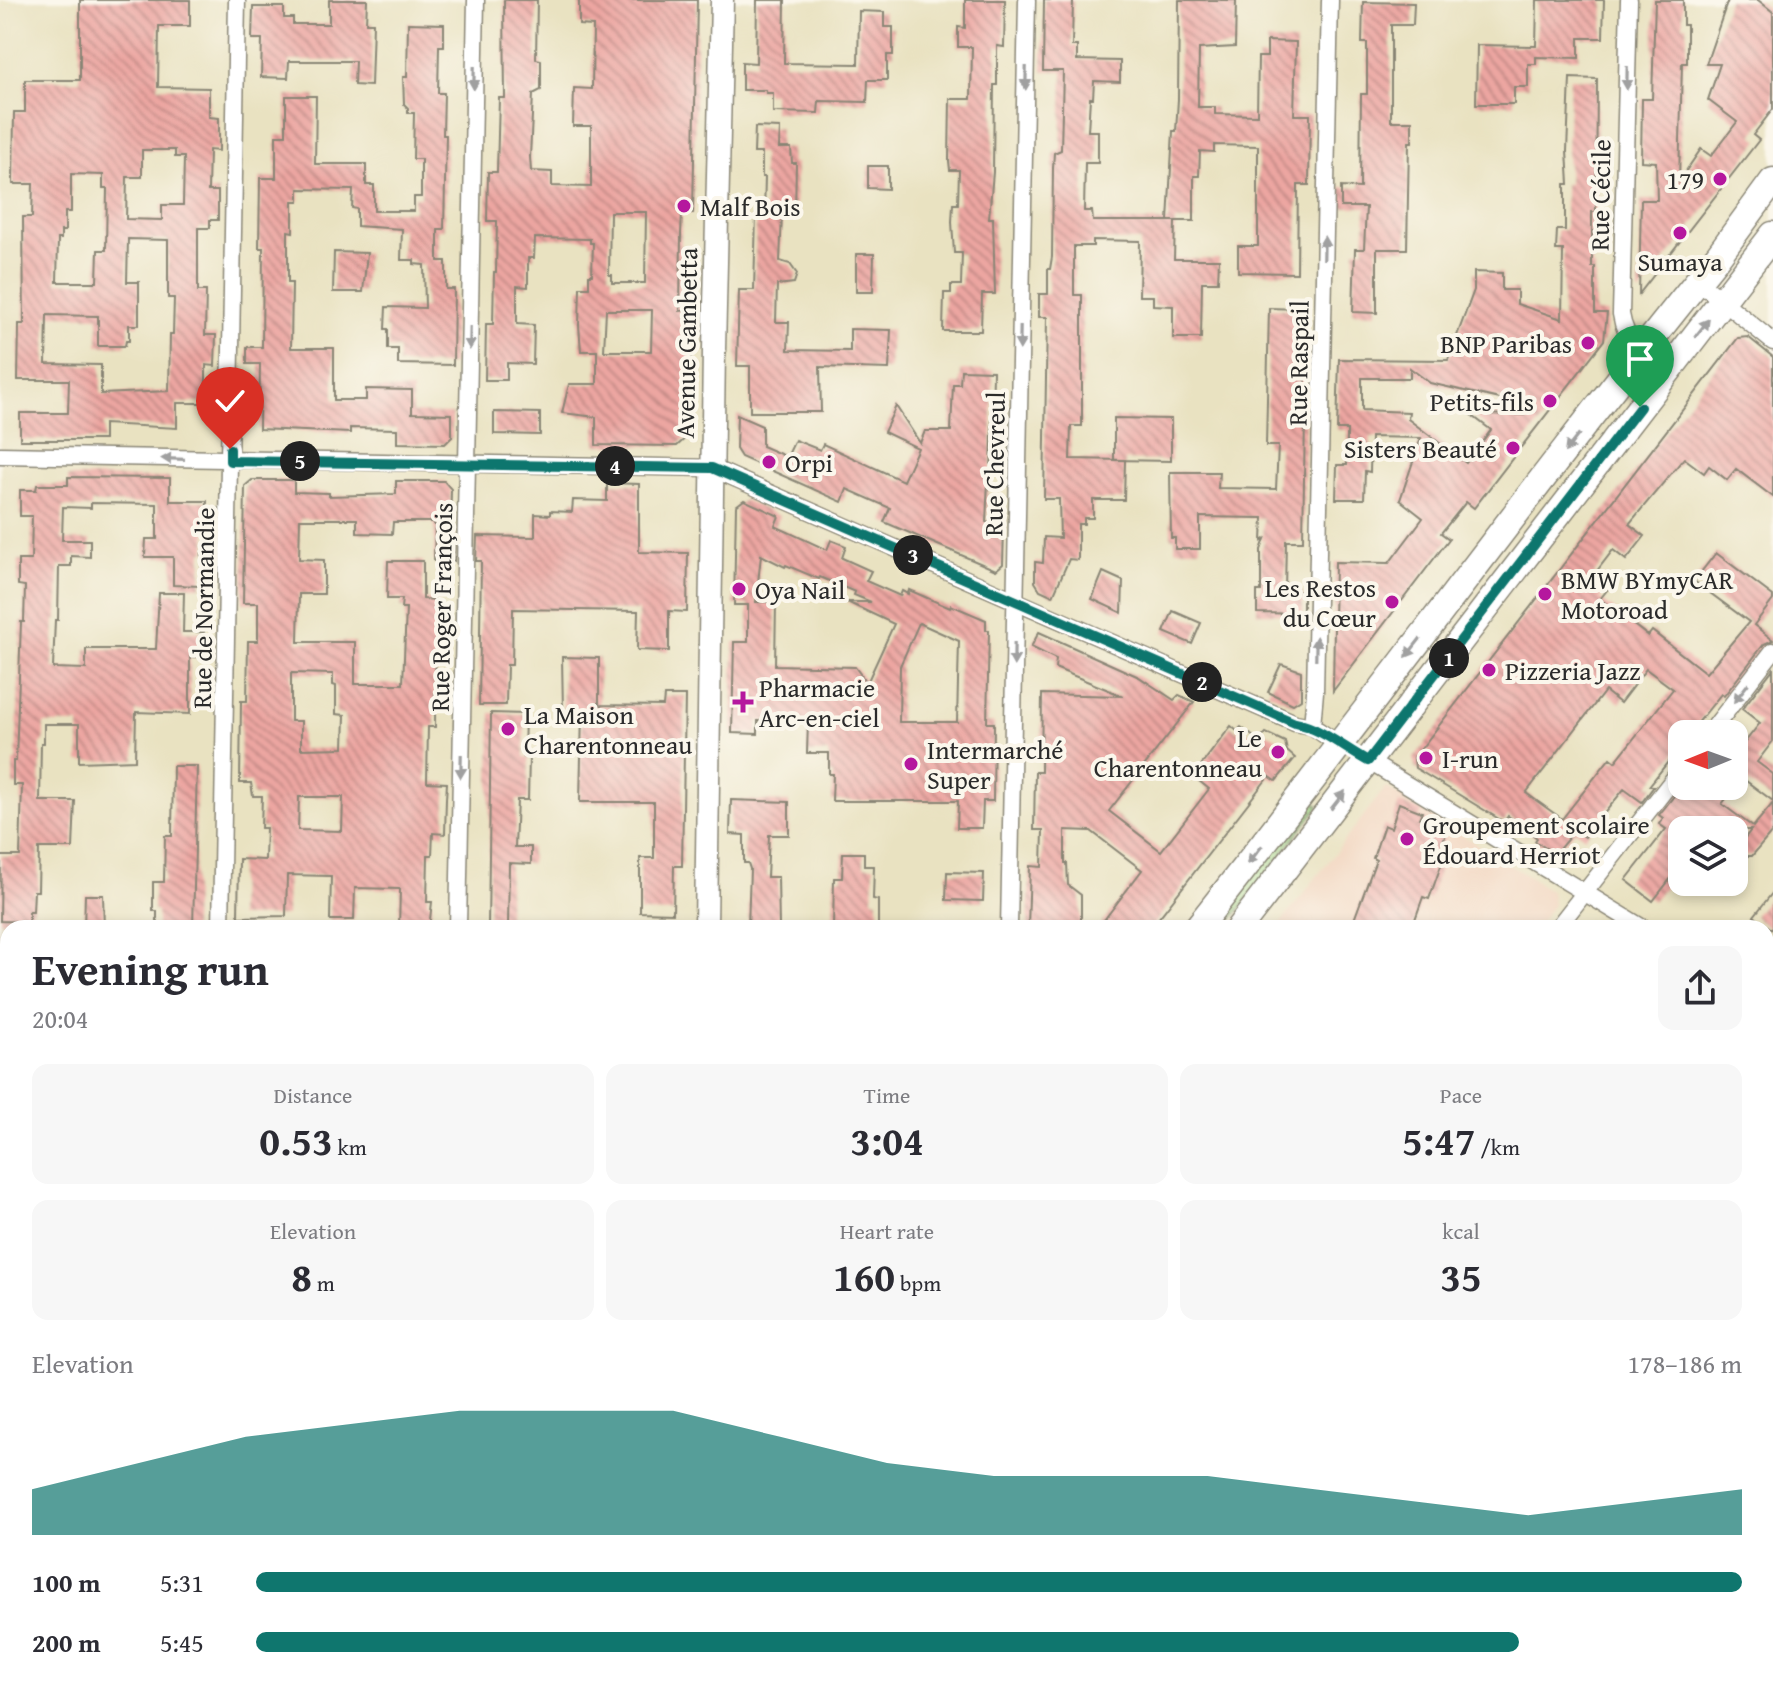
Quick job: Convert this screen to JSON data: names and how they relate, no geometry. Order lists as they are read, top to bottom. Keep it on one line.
{"streets":{"street":["Rue Cécile","Avenue Gambetta","Rue Raspail","Rue Chevreul","Rue Roger François","Rue de Normandie"]},"one_way":["Rue Cécile","Rue Raspail","Rue Chevreul","Rue Roger François"],"places":{"other":["179","Malf Bois","Sumaya","BNP Paribas","Petits-fils","Sisters Beauté","Orpi","Oya Nail","BMW BYmyCAR Motoroad","Les Restos du Cœur","Pizzeria Jazz","La Maison Charentonneau","Le Charentonneau","I-run","Intermarché Super","Groupement scolaire Édouard Herriot"],"health":["Pharmacie Arc-en-ciel"]},"north":"left","page":{"pins":["5","4","3","1","2"],"heading":["Evening run","20:04"],"stats":[["Distance","0.53 km"],["Time","3:04"],["Pace","5:47 /km"],["Elevation","8 m"],["Heart rate","160 bpm"],["kcal","35"]],"chart":["Elevation","178–186 m"],"list":[{"name":"100 m","note":"5:31"},{"name":"200 m","note":"5:45"}]}}
